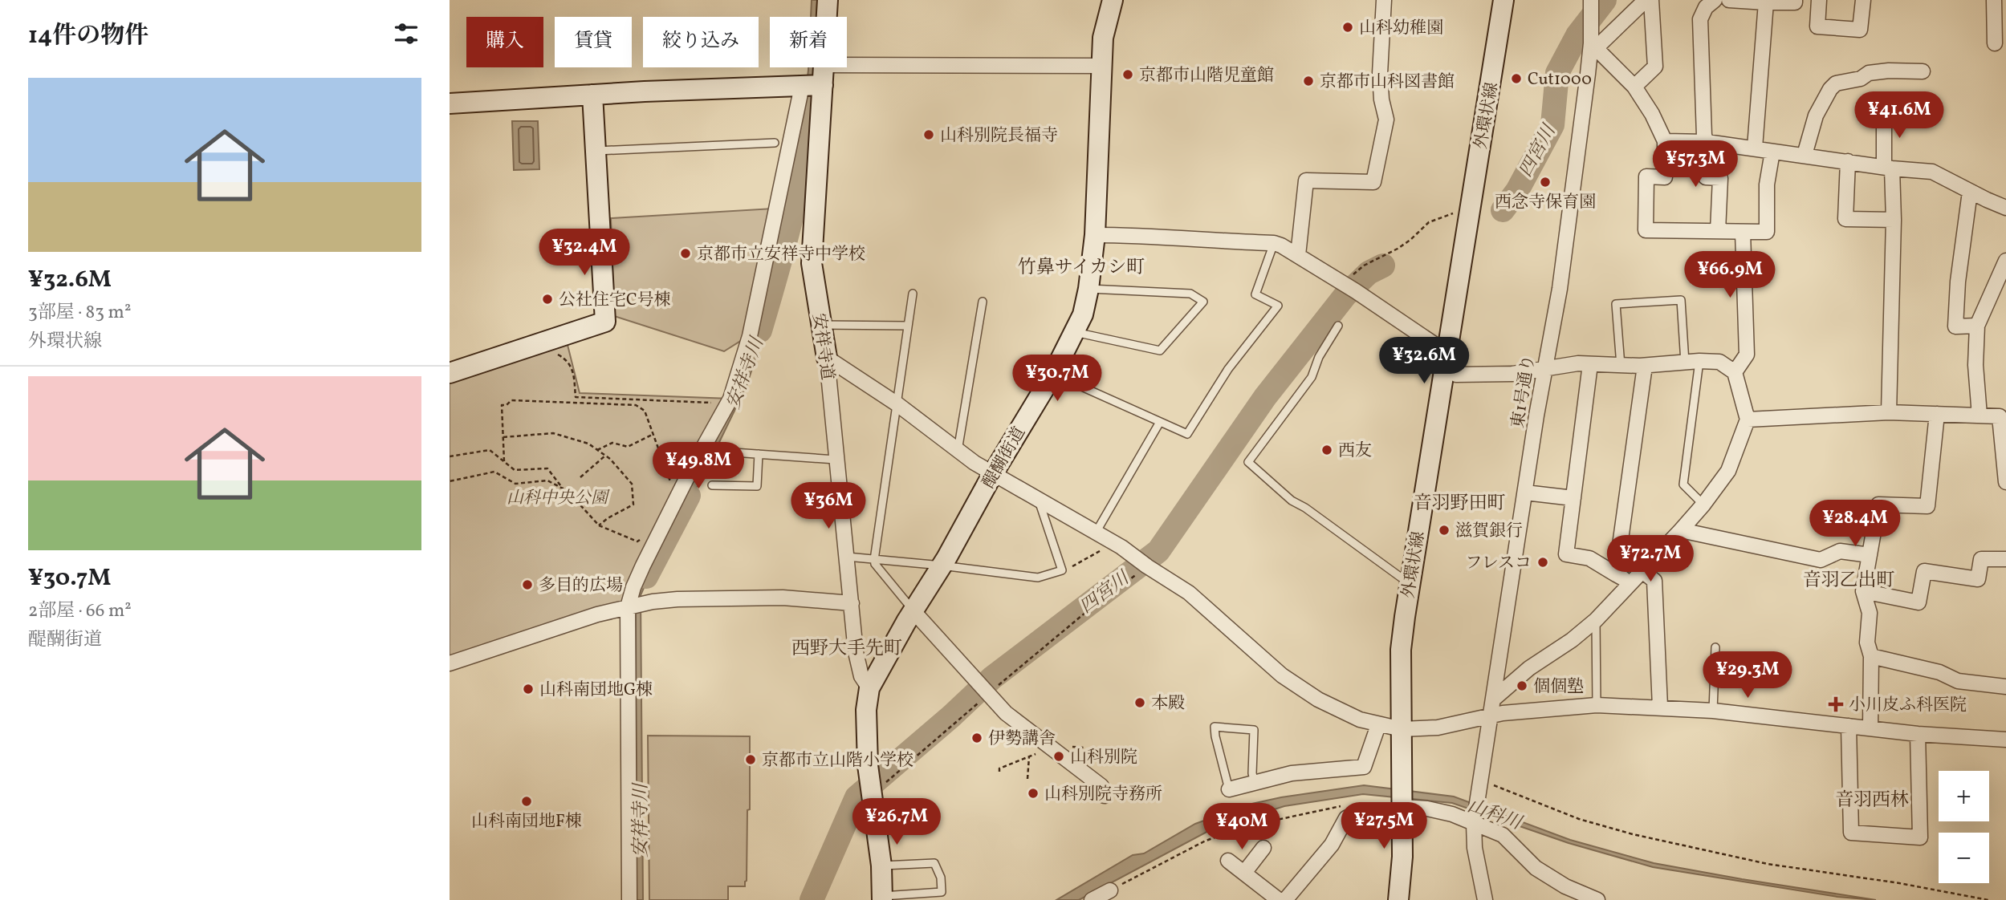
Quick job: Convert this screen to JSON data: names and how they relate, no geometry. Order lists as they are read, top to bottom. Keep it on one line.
{"streets":{"street":["外環状線","安祥寺道","東1号通り","醍醐街道"]},"crossings":[["安祥寺道","醍醐街道"]],"districts":["竹鼻サイカシ町","音羽野田町","音羽乙出町","西野大手先町","音羽西林"],"water":["四宮川","安祥寺川","山科川"],"parks":["山科中央公園"],"places":{"other":["山科幼稚園","京都市山階児童館","Cut1000","京都市山科図書館","山科別院長福寺","西念寺保育園","京都市立安祥寺中学校","公社住宅C号棟","西友","滋賀銀行","フレスコ","多目的広場","個個塾","山科南団地G棟","本殿","伊勢講舎","山科別院","京都市立山階小学校","山科別院寺務所","山科南団地F棟"],"health":["小川皮ふ科医院"]},"page":{"heading":"14件の物件","chip":["購入","賃貸","絞り込み","新着"],"list":[{"name":"¥32.6M","note":"3部屋 · 83 m² · 外環状線"},{"name":"¥30.7M","note":"2部屋 · 66 m² · 醍醐街道"}],"price":["¥41.6M","¥57.3M","¥32.4M","¥66.9M","¥32.6M","¥30.7M","¥49.8M","¥36M","¥28.4M","¥72.7M","¥29.3M","¥26.7M","¥27.5M","¥40M"],"map_buttons":["+","−"]}}
